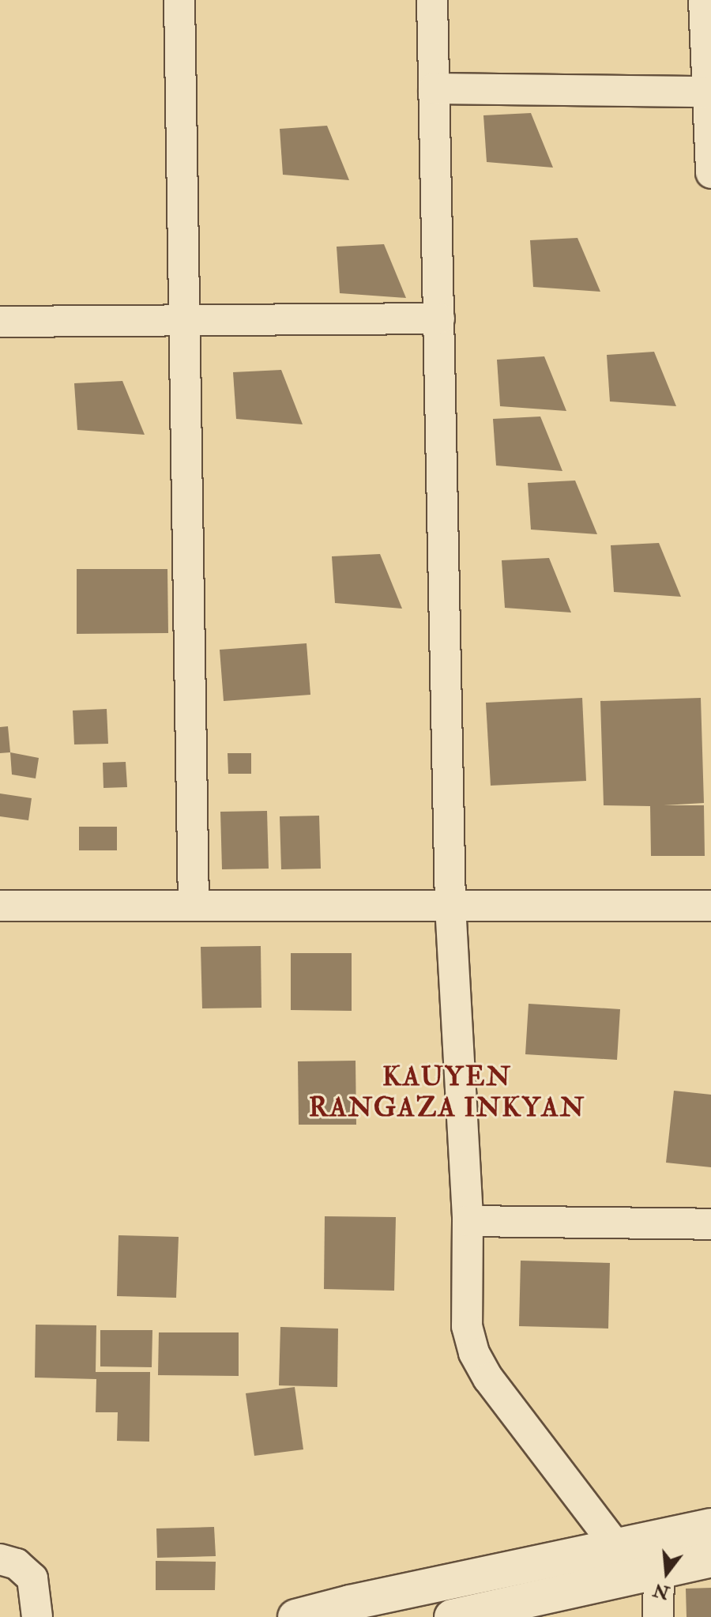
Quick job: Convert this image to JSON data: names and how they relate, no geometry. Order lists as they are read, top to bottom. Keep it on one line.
{"districts":["KAUYEN RANGAZA INKYAN"],"north":"bottom"}
